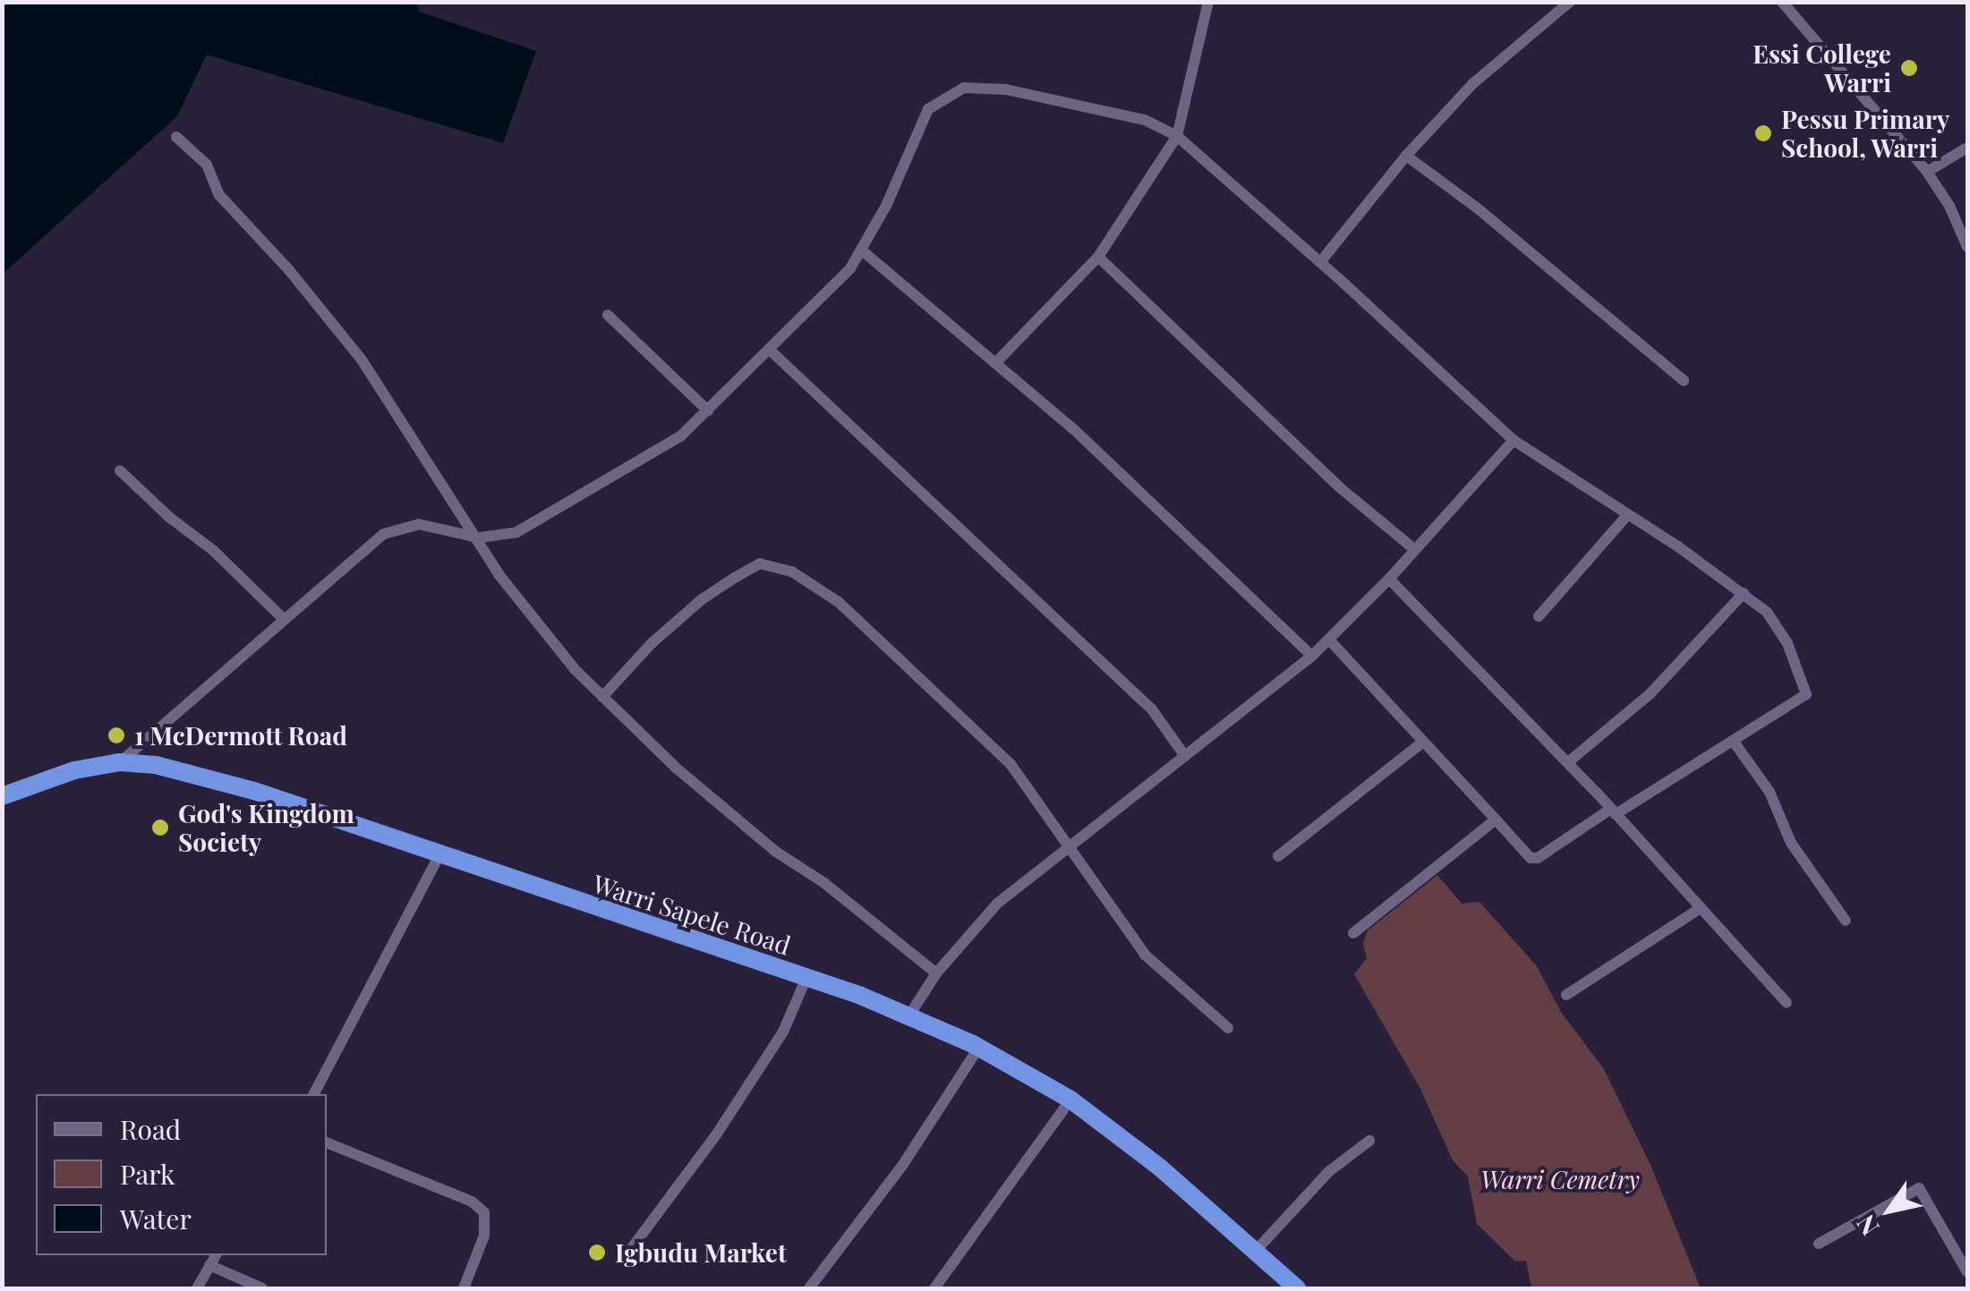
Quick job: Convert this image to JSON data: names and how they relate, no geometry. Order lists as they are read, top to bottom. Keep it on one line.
{"streets":{"highway":["Warri Sapele Road"]},"parks":["Warri Cemetry"],"places":["Essi College Warri","Pessu Primary School, Warri","1 McDermott Road","God's Kingdom Society","Igbudu Market"],"legend":["Road","Park","Water"],"north":"bottom left"}
